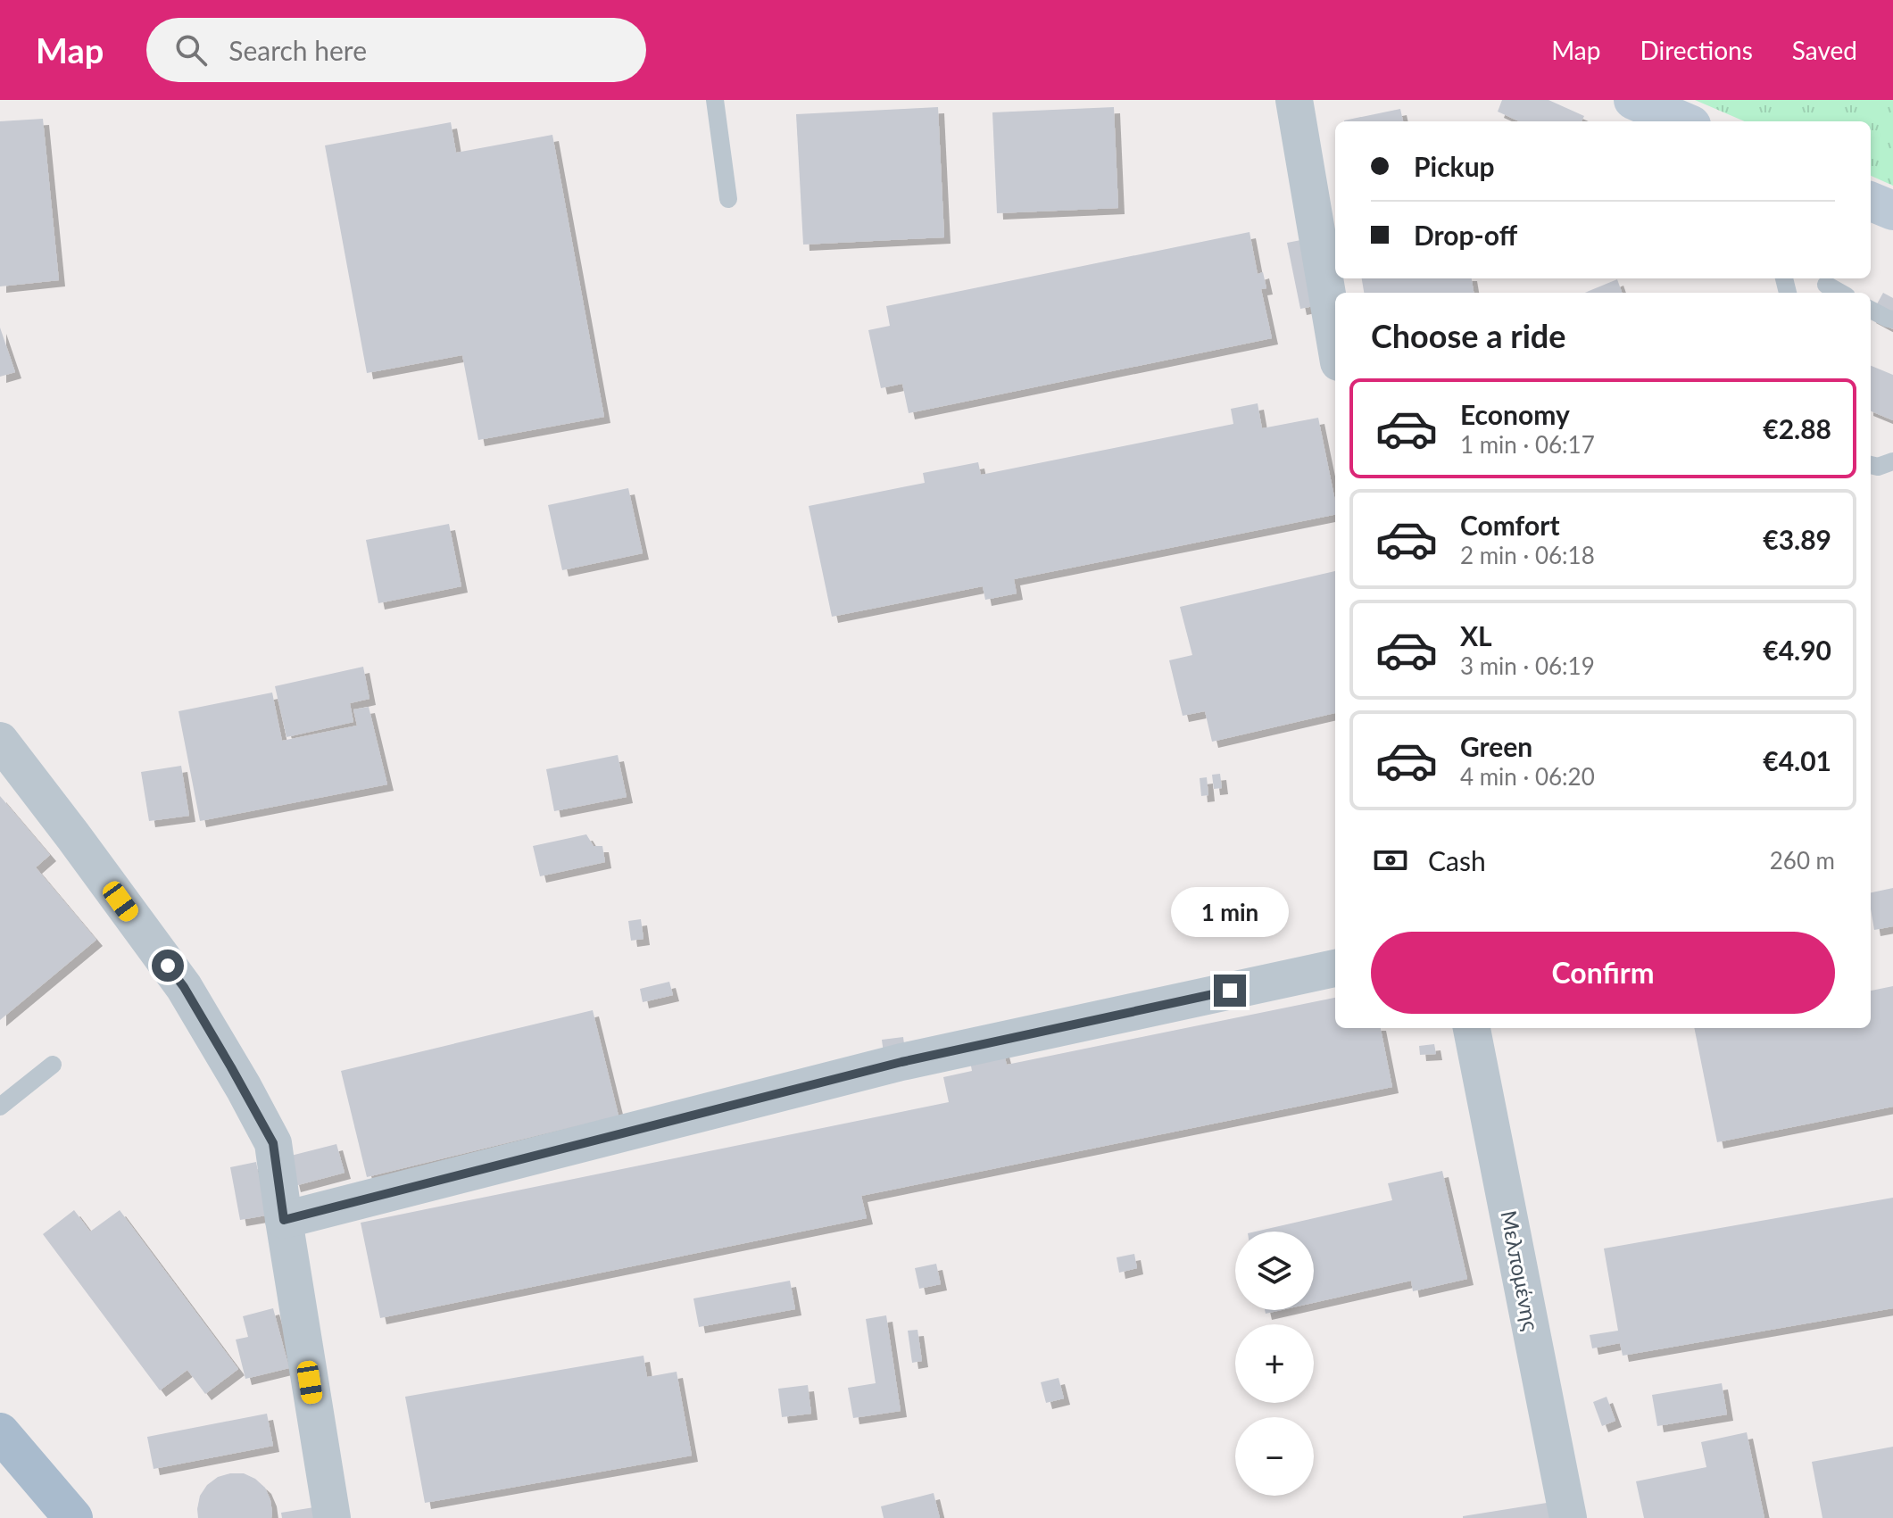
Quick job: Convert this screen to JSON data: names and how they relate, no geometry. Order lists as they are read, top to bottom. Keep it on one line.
{"streets":{"street":["Μελπομένης"]},"page":{"header":"Map","search":"Search here","nav":["Map","Directions","Saved"],"banner":["Pickup","Drop-off"],"heading":"Choose a ride","list":[{"name":"Economy","note":"1 min · 06:17","value":"€2.88"},{"name":"Comfort","note":"2 min · 06:18","value":"€3.89"},{"name":"XL","note":"3 min · 06:19","value":"€4.90"},{"name":"Green","note":"4 min · 06:20","value":"€4.01"}],"pay":["Cash","260 m"],"bubble":"1 min","buttons":"Confirm","map_buttons":["+","−"]}}
